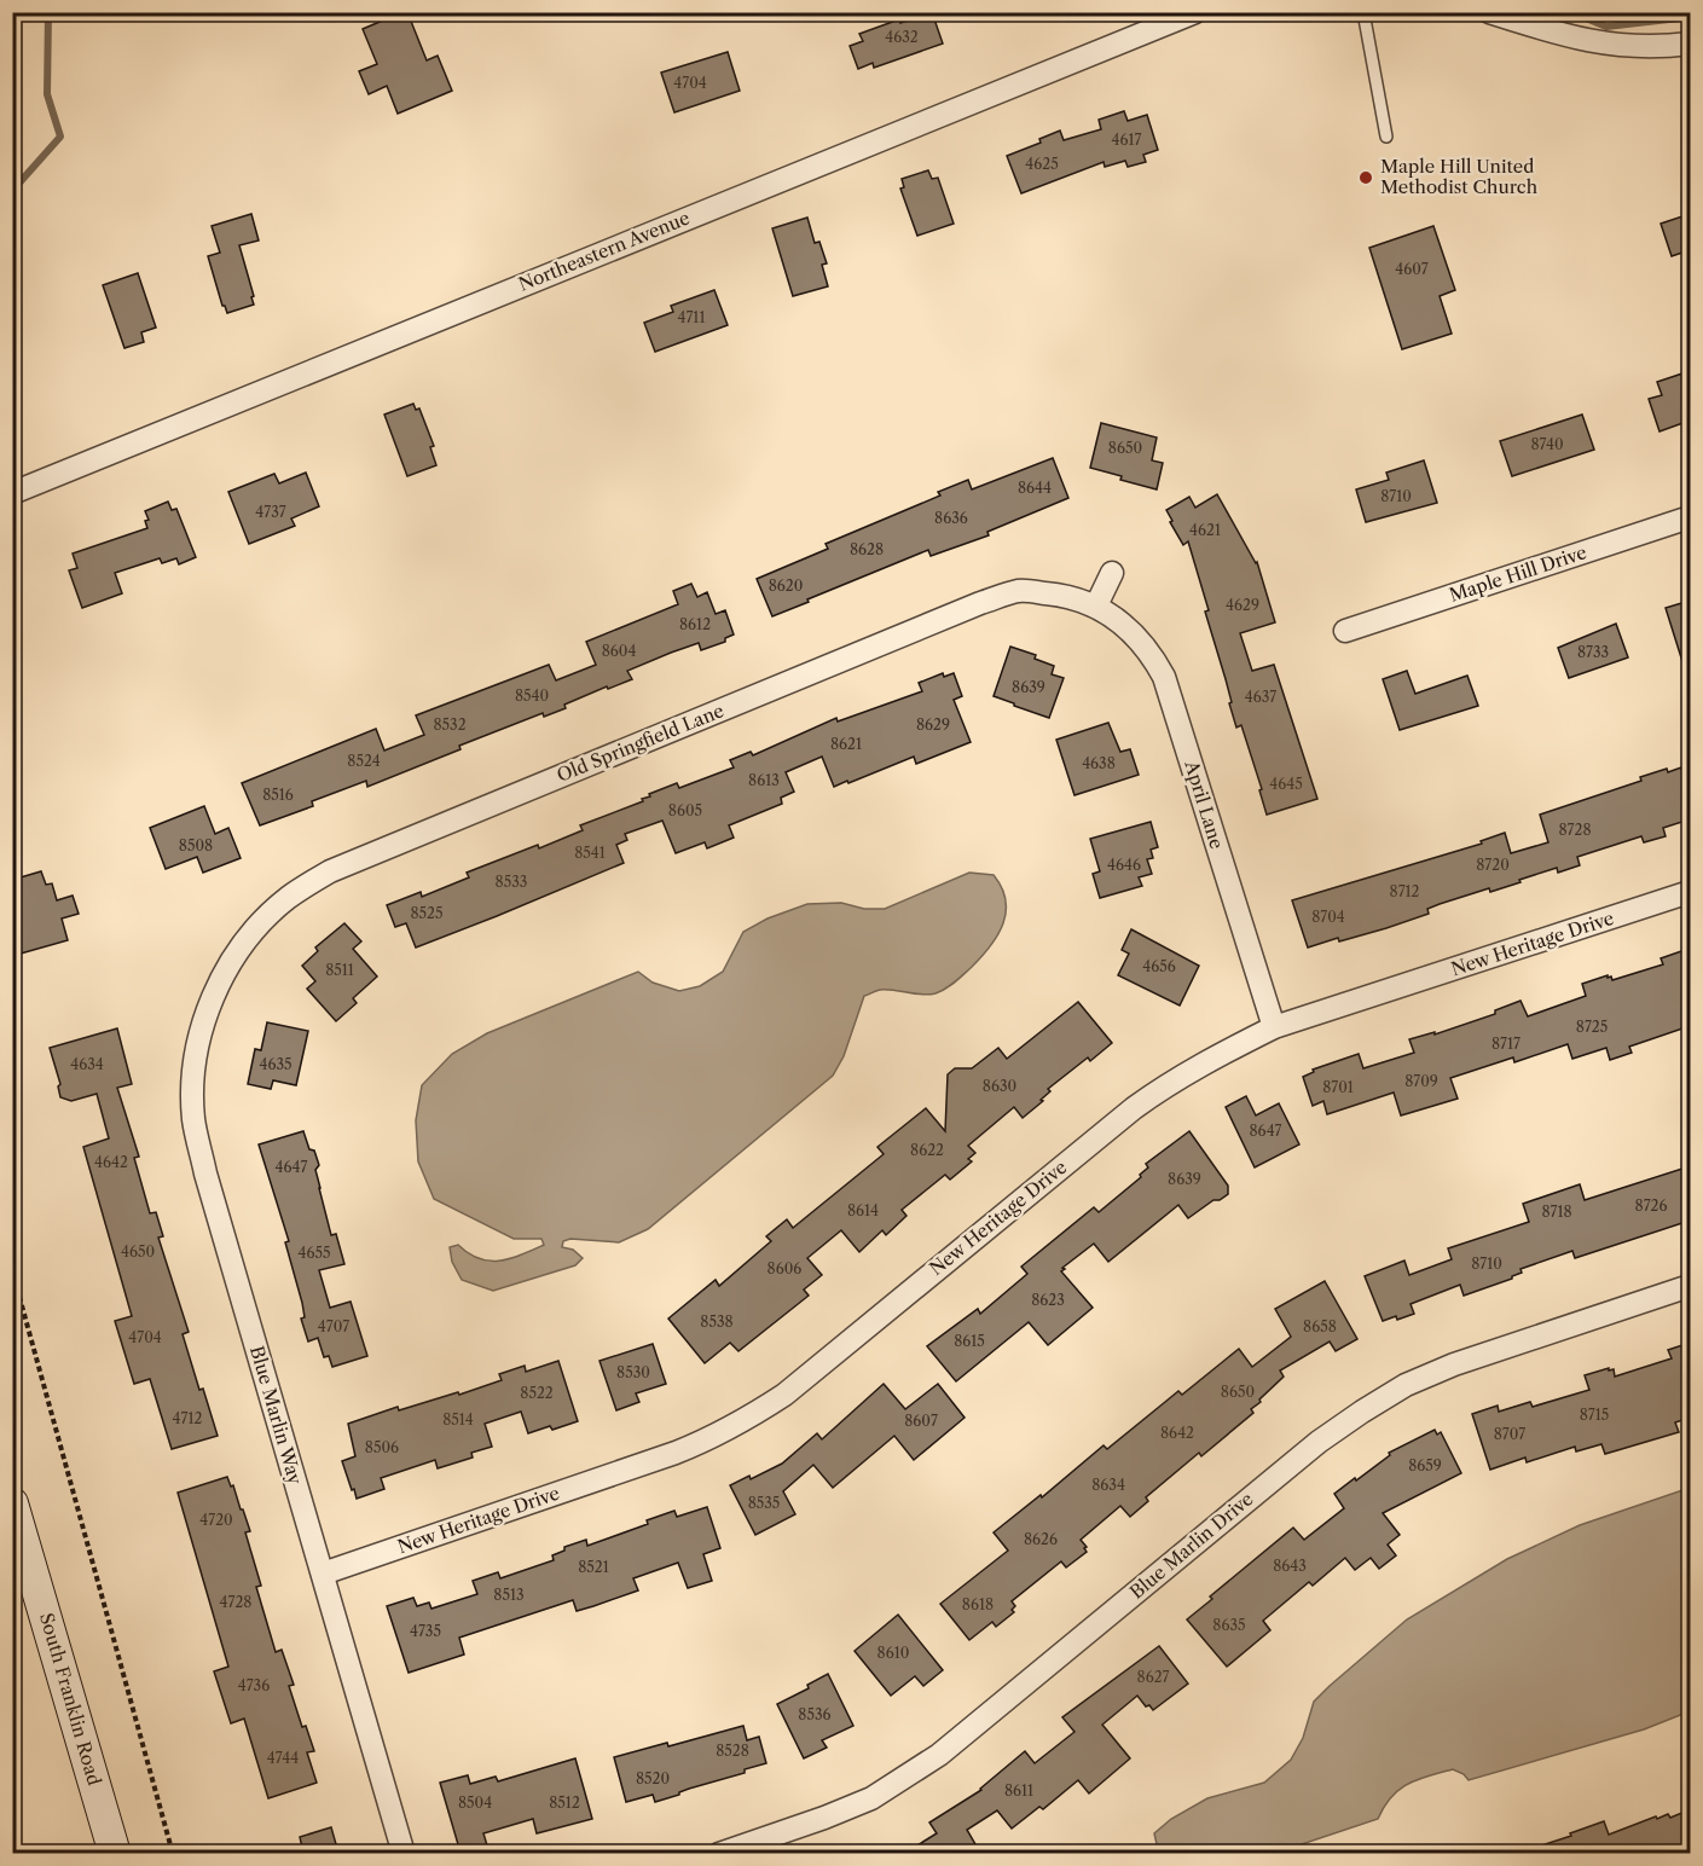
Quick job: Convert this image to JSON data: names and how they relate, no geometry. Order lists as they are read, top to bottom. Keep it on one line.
{"streets":{"main road":["South Franklin Road"],"street":["Northeastern Avenue","Maple Hill Drive","Old Springfield Lane","April Lane","New Heritage Drive","Blue Marlin Way","Blue Marlin Drive"]},"crossings":[["Old Springfield Lane","April Lane"],["Old Springfield Lane","Blue Marlin Way"],["April Lane","New Heritage Drive"],["New Heritage Drive","Blue Marlin Way"]],"places":["Maple Hill United Methodist Church"],"house_numbers":["4632","4704","4617","4625","4607","4711","8740","8650","8644","8710","4737","8636","4621","8628","8620","4629","8612","8604","8733","8639","8540","4637","8532","8629","8621","8524","4638","8613","4645","8516","8605","8728","8508","8541","4646","8720","8533","8712","8525","8704","4656","8511","8725","8717","4634","4635","8709","8630","8701","8647","8622","4642","4647","8639","8726","8614","8718","4650","4655","8710","8606","8623","8538","4707","8658","4704","8615","8530","8650","8522","8715","4712","8514","8607","8642","8707","8506","8659","8634","8535","4720","8626","8643","8521","8513","4728","8618","8635","4735","8610","8627","4736","8536","8528","4744","8520","8611","8504","8512"]}
